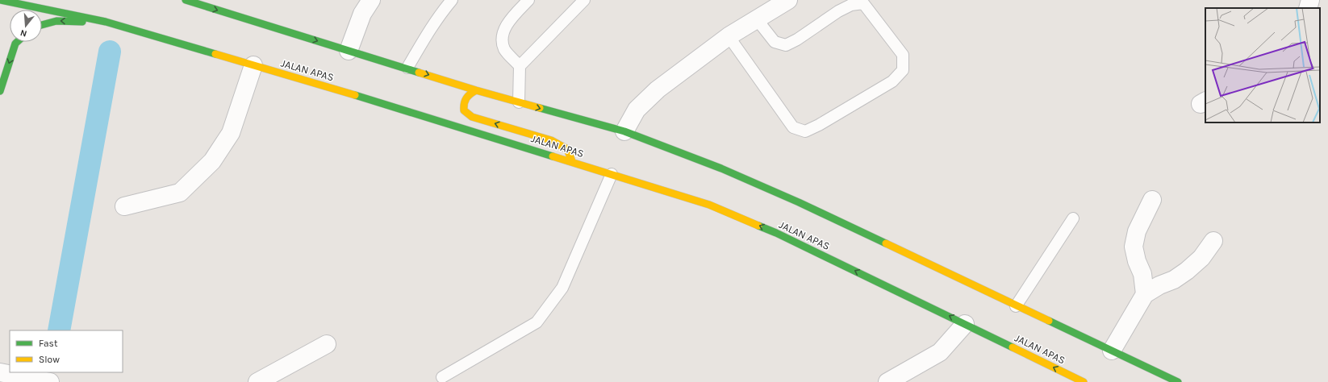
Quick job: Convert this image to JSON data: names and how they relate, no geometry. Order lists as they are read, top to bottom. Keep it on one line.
{"streets":{"main road":["JALAN APAS"]},"legend":["Fast","Slow"],"north":"bottom"}
